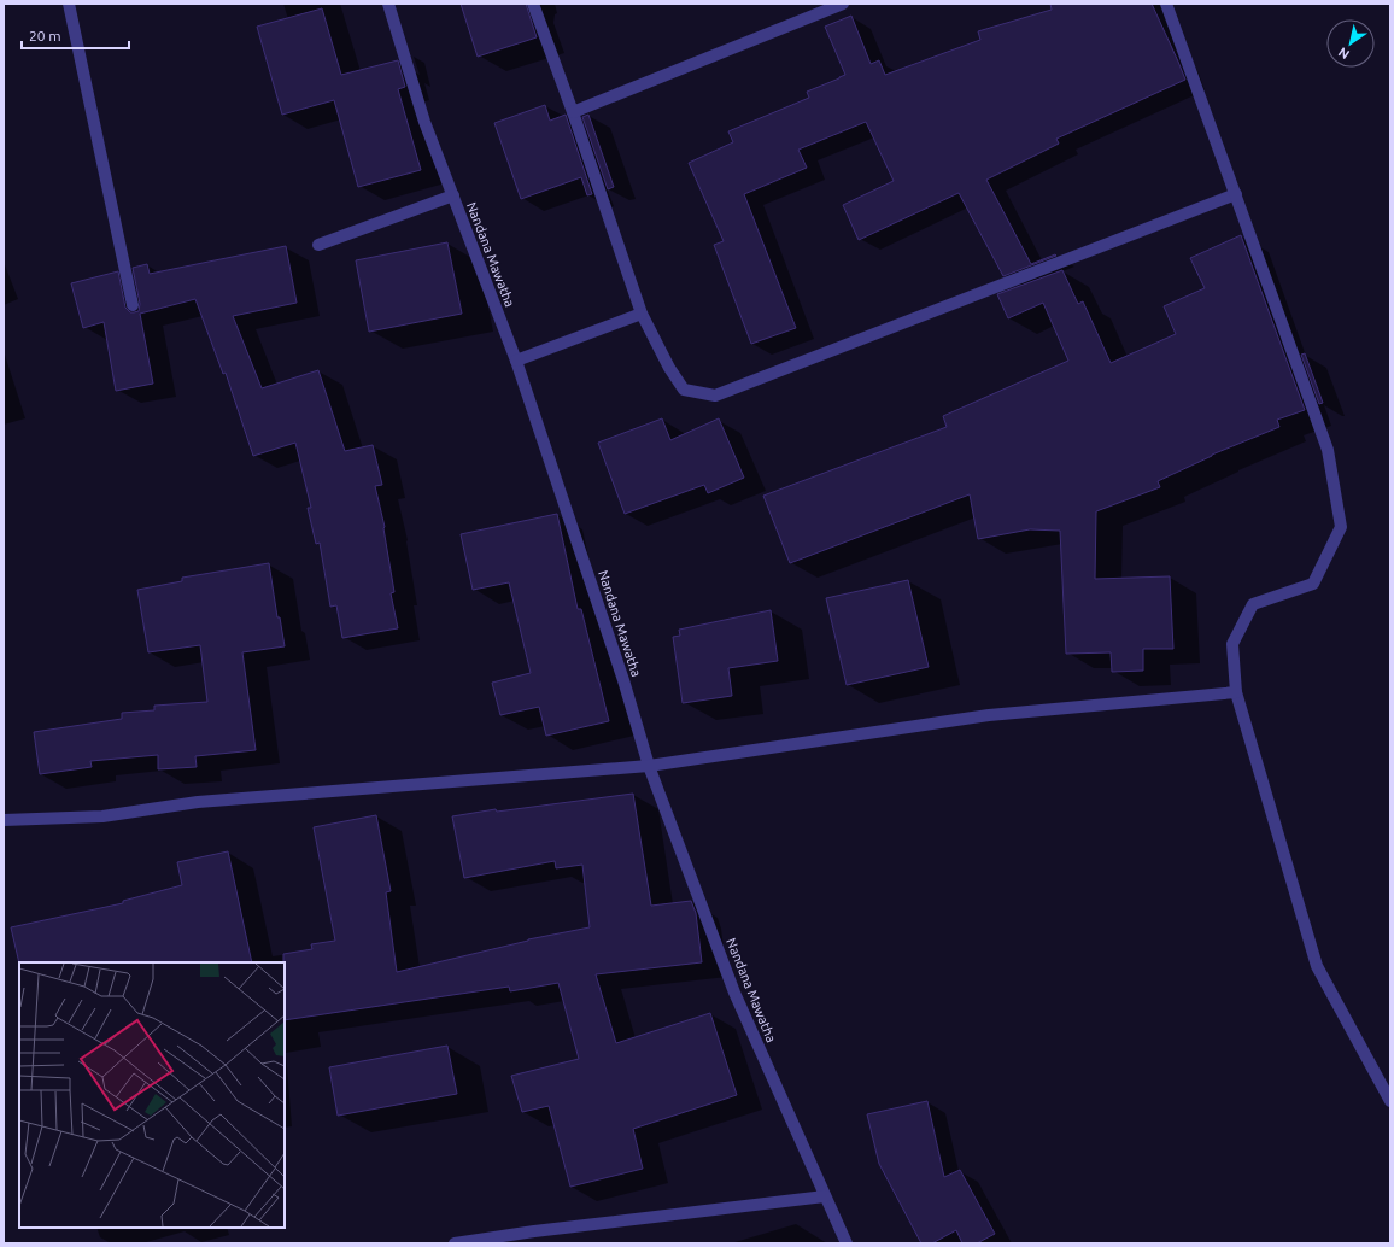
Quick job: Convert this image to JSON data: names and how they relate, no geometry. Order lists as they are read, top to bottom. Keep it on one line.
{"streets":{"street":["Nandana Mawatha"]},"scale_bar":"20 m","north":"bottom left"}
